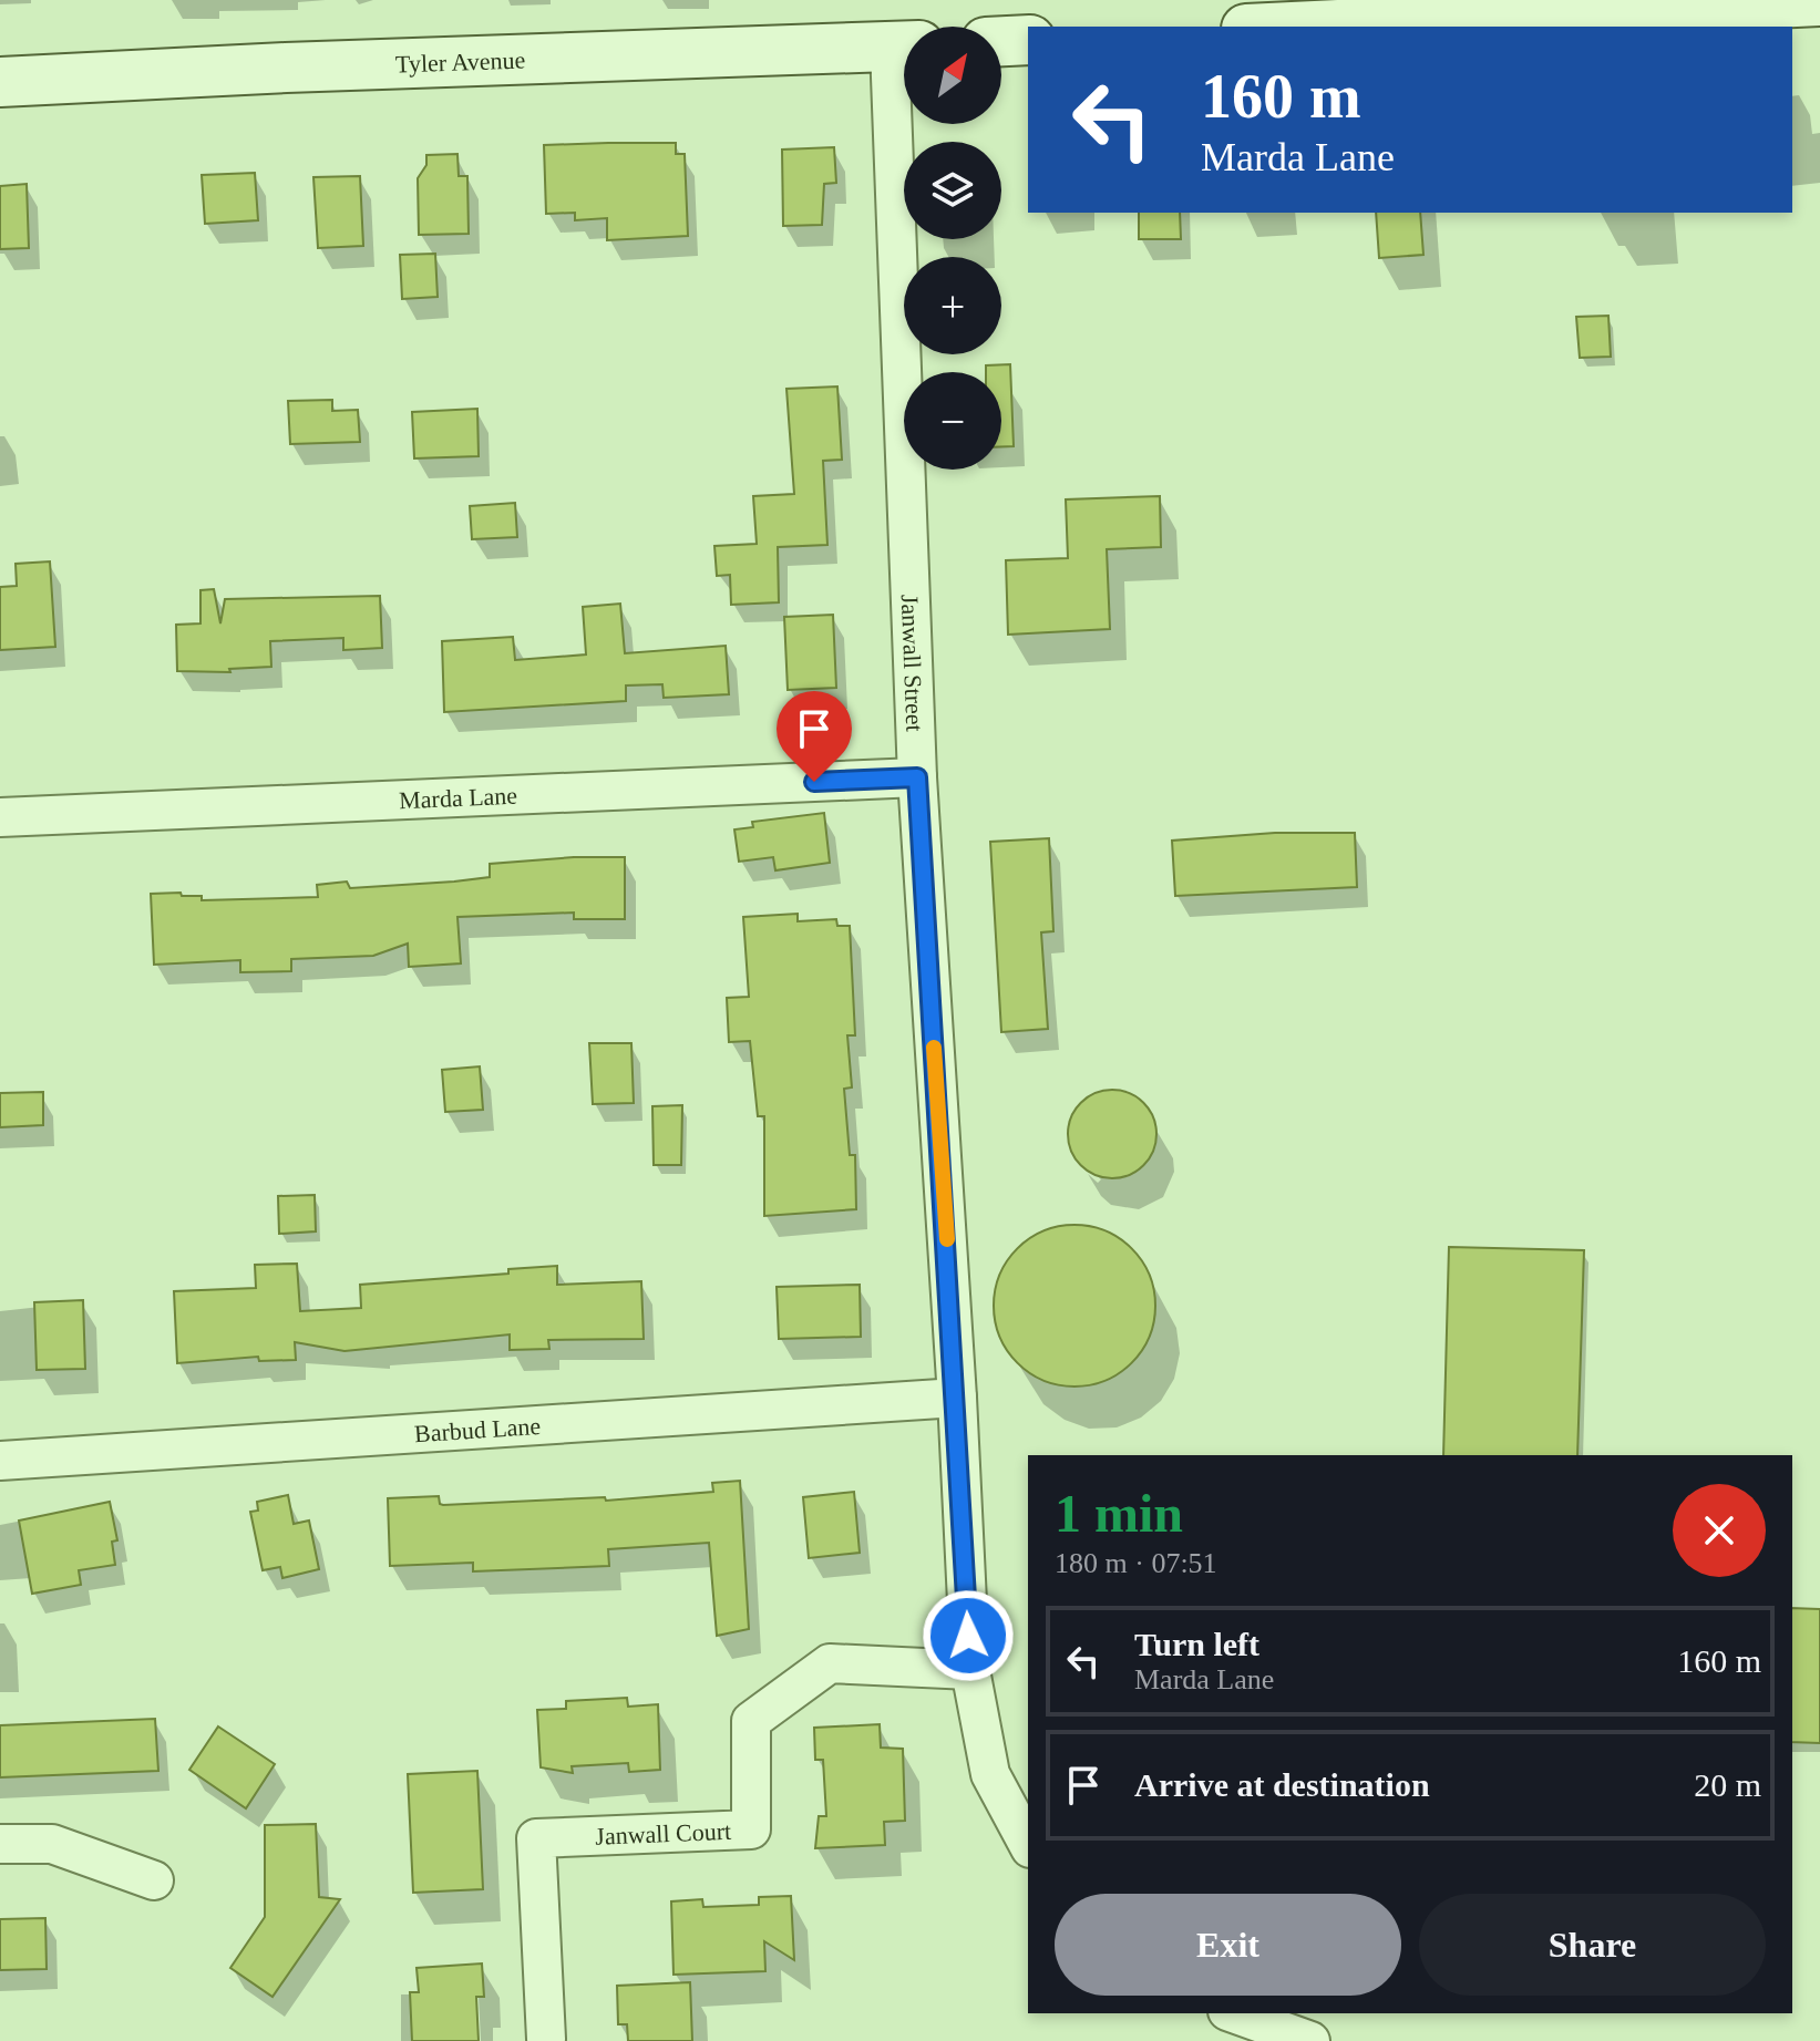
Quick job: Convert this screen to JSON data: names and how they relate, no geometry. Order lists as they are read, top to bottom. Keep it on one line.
{"streets":{"street":["Tyler Avenue","Janwall Street","Marda Lane","Barbud Lane","Janwall Court"]},"crossings":[["Janwall Street","Marda Lane"],["Janwall Street","Barbud Lane"],["Janwall Street","Janwall Court"]],"north":"top right","page":{"map_buttons":["+","−"],"turn":["160 m","Marda Lane"],"heading":["1 min","180 m · 07:51"],"list":[{"name":"Turn left","note":"Marda Lane","value":"160 m"},{"name":"Arrive at destination","value":"20 m"}],"buttons":["Exit","Share"]}}
